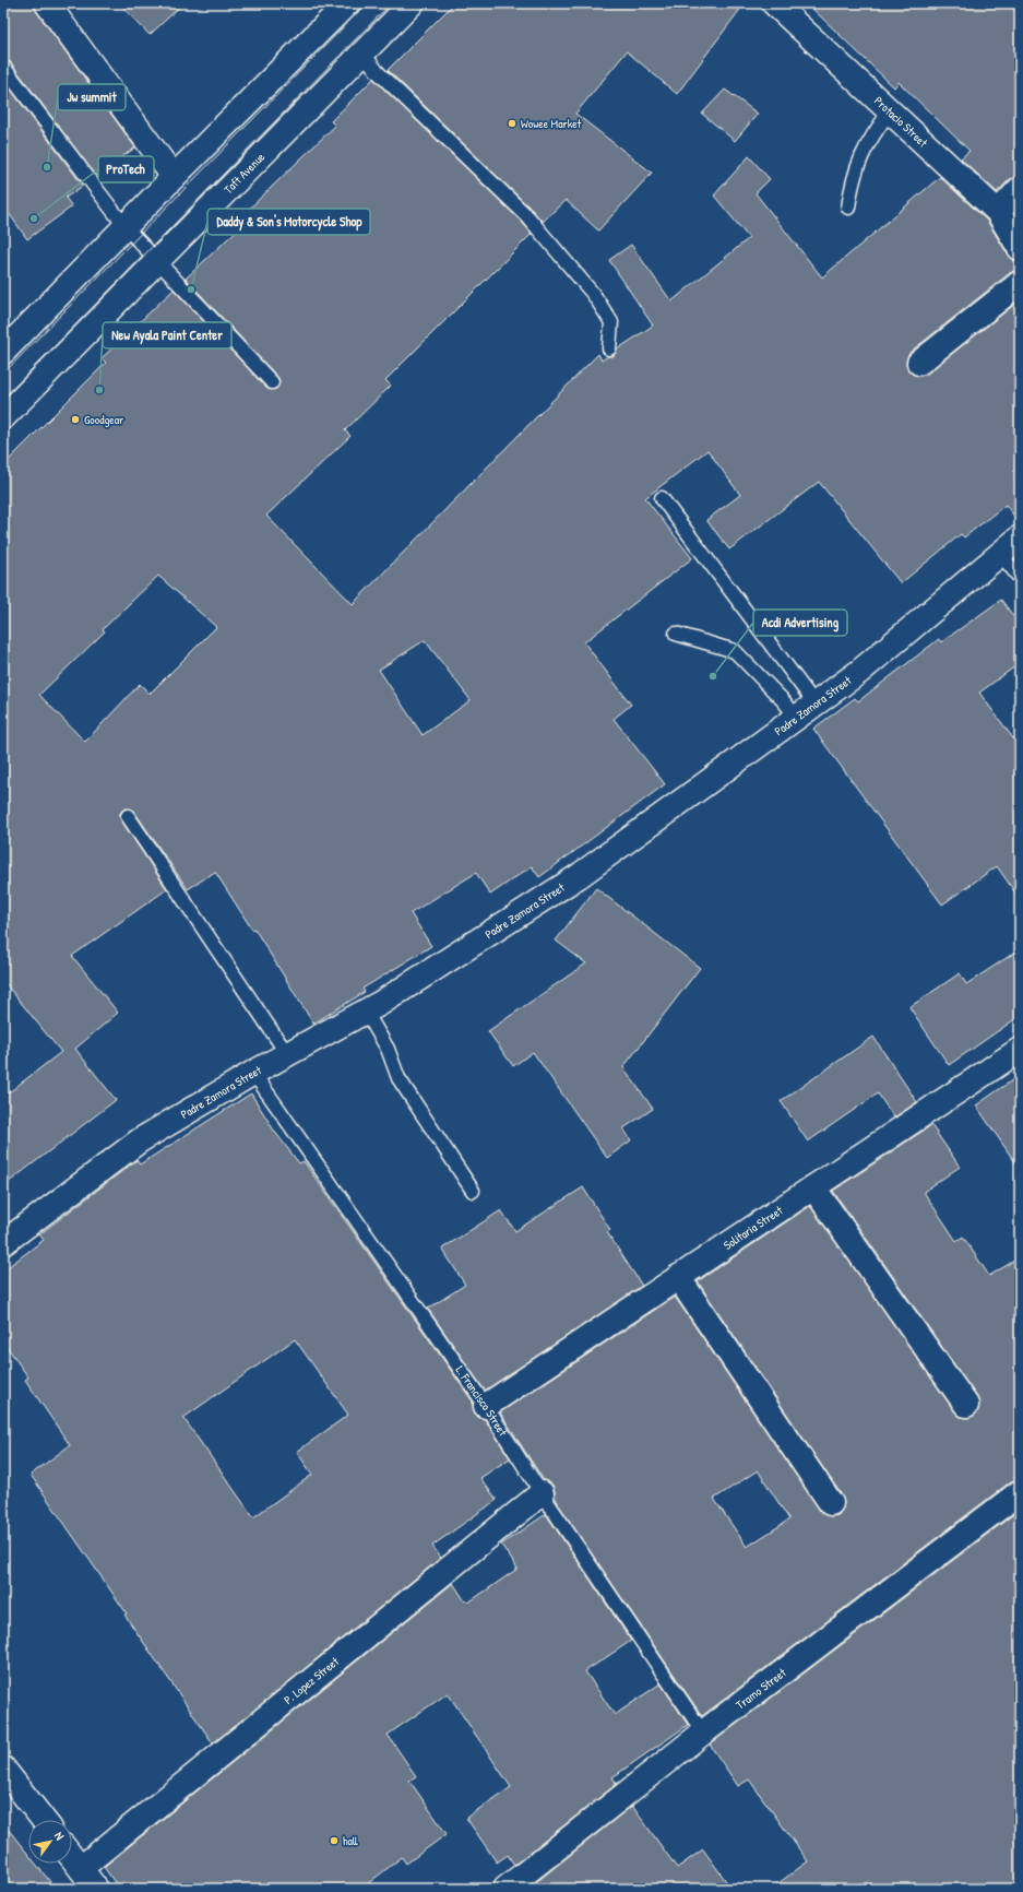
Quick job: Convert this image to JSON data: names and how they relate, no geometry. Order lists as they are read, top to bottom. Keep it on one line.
{"streets":{"street":["Protacio Street","Taft Avenue","Padre Zamora Street","Solitaria Street","P. Lopez Street","Tramo Street"],"lane":["L. Francisco Street"]},"crossings":[["Padre Zamora Street","L. Francisco Street"],["Solitaria Street","L. Francisco Street"],["L. Francisco Street","P. Lopez Street"],["L. Francisco Street","Tramo Street"]],"places":["Wowee Market","Jw summit","ProTech","Daddy & Son's Motorcycle Shop","New Ayala Paint Center","Goodgear","Acdi Advertising","hall"],"north":"top right"}
